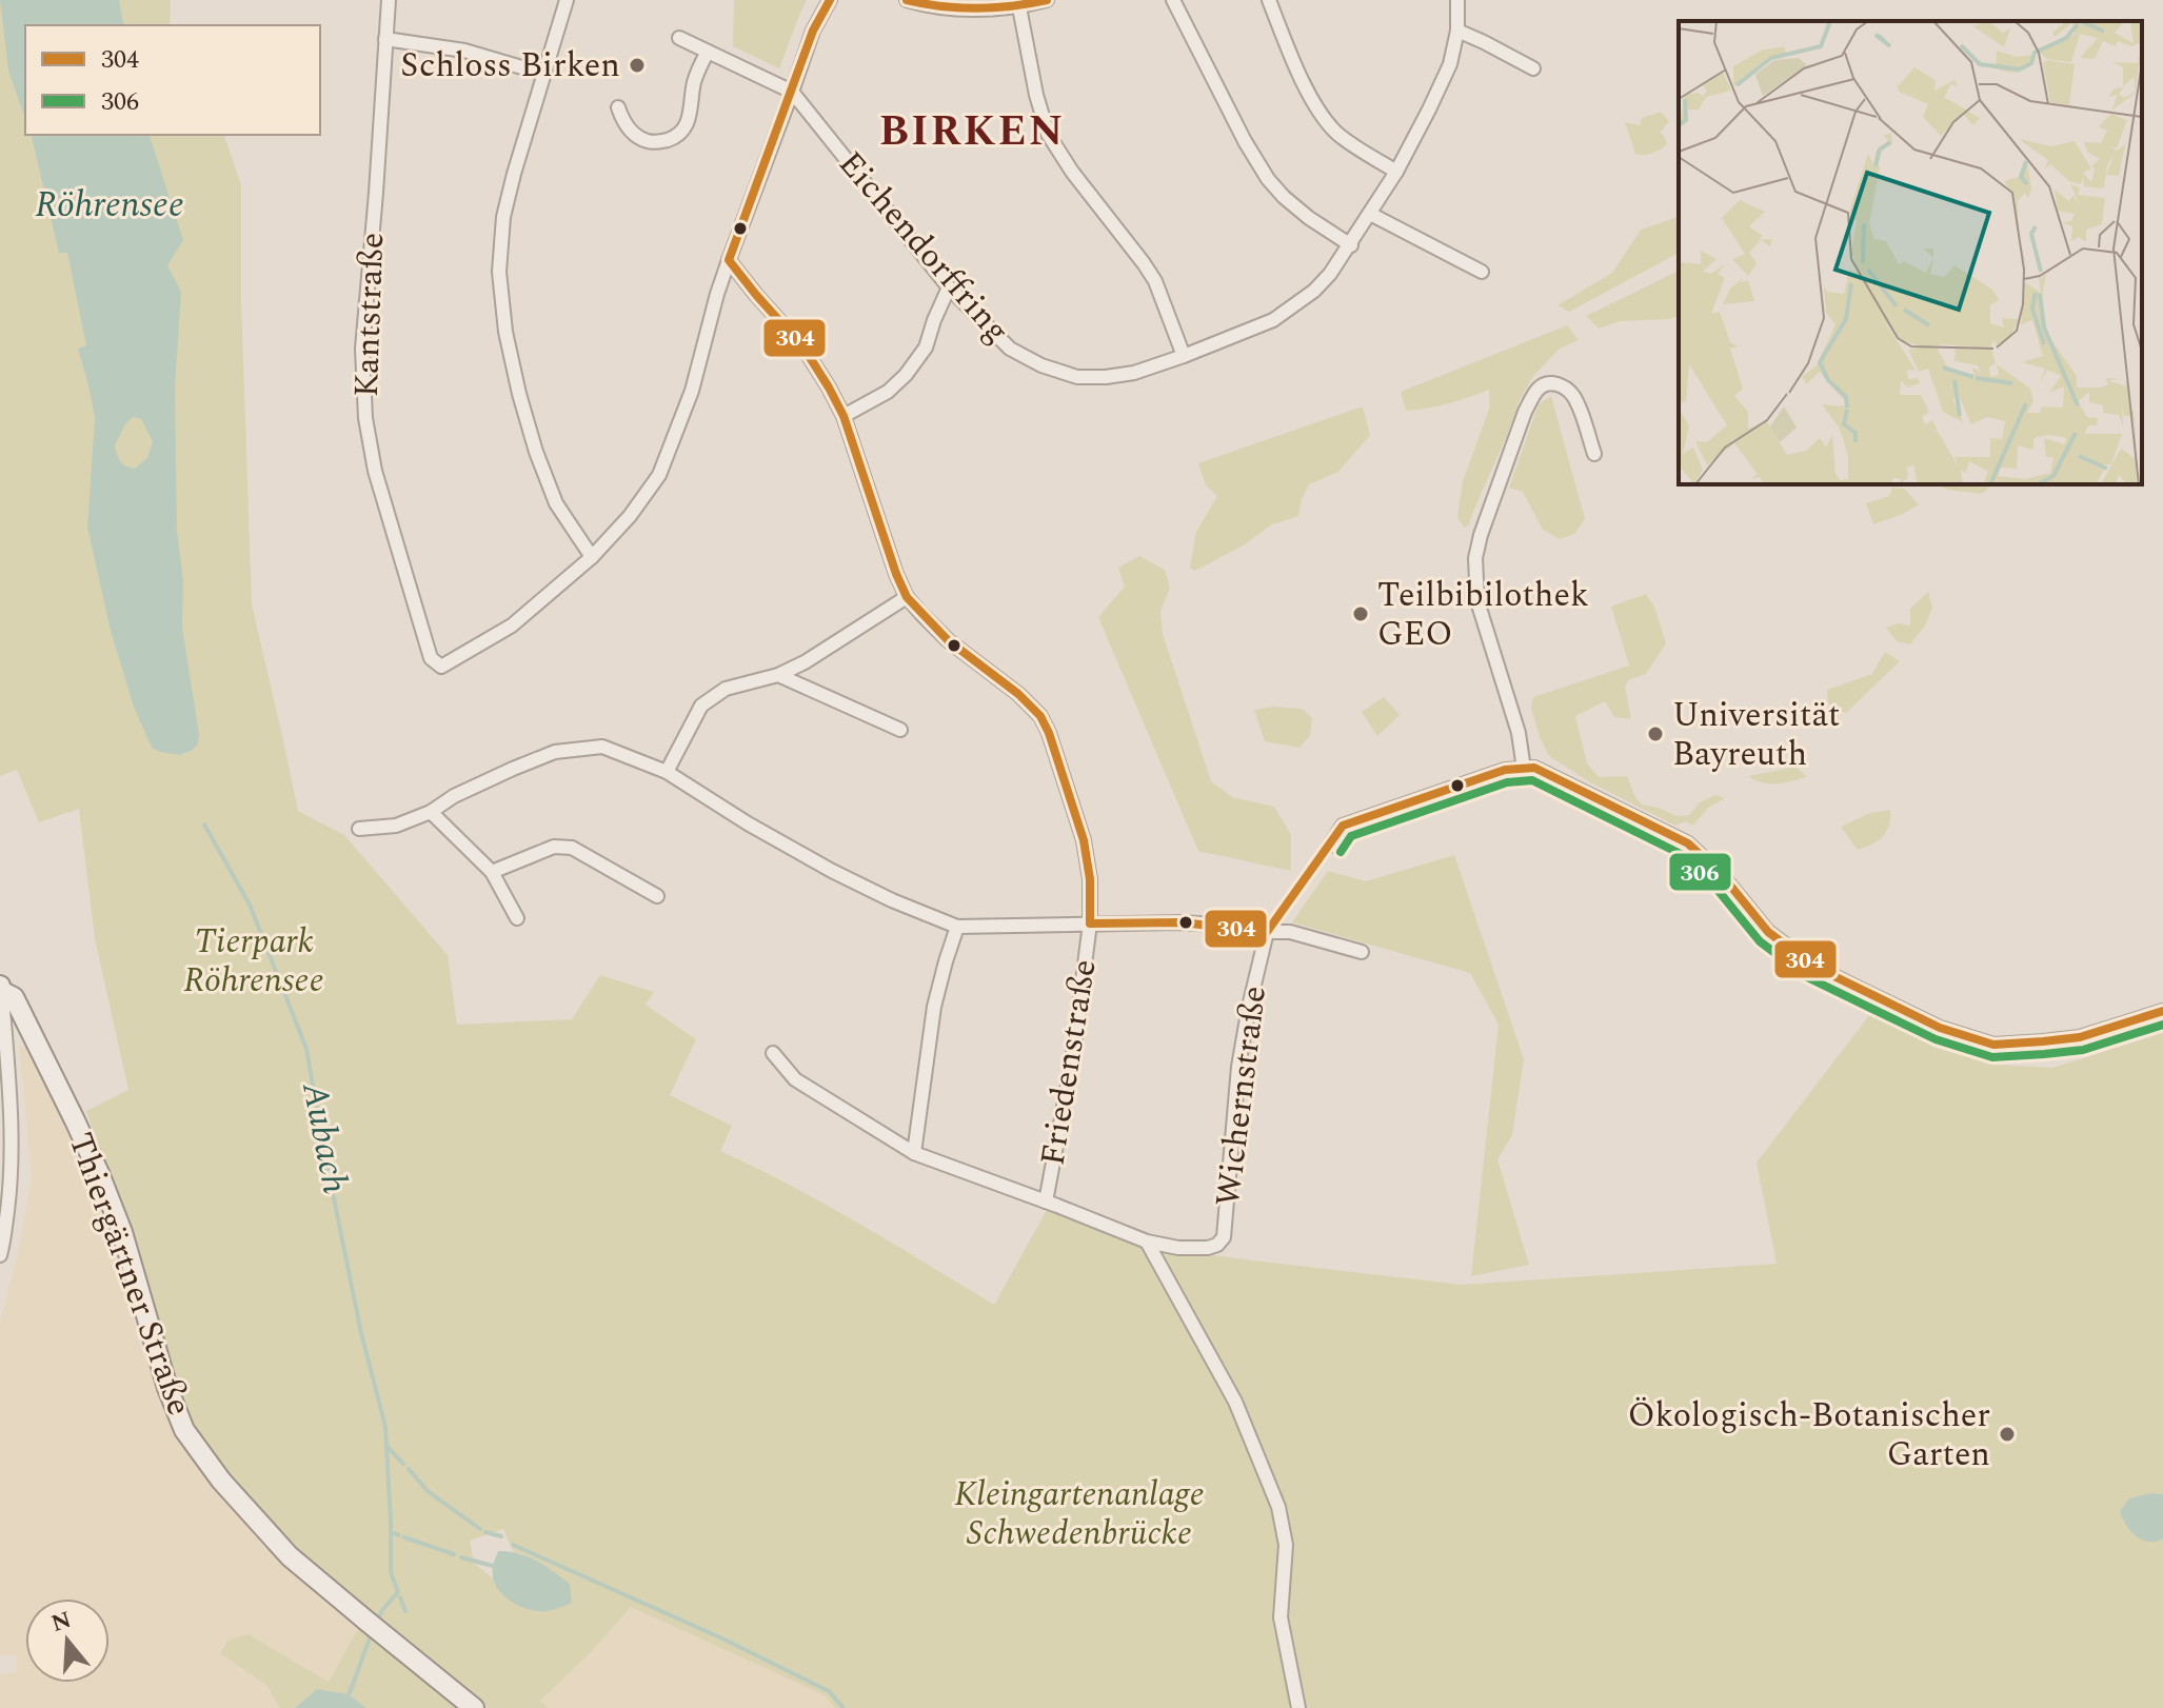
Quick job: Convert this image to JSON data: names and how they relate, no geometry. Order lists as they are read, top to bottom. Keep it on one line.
{"streets":{"main road":["Thiergärtner Straße"],"street":["Eichendorffring","Kantstraße","Friedenstraße","Wichernstraße"]},"crossings":[["Friedenstraße","Wichernstraße"]],"districts":["BIRKEN"],"water":["Röhrensee","Aubach"],"parks":["Tierpark Röhrensee","Kleingartenanlage Schwedenbrücke"],"places":["Schloss Birken","Teilbibilothek GEO","Universität Bayreuth","Ökologisch-Botanischer Garten"],"lines":["transit line 304","transit line 306"],"legend":["304","306"],"north":"top"}
